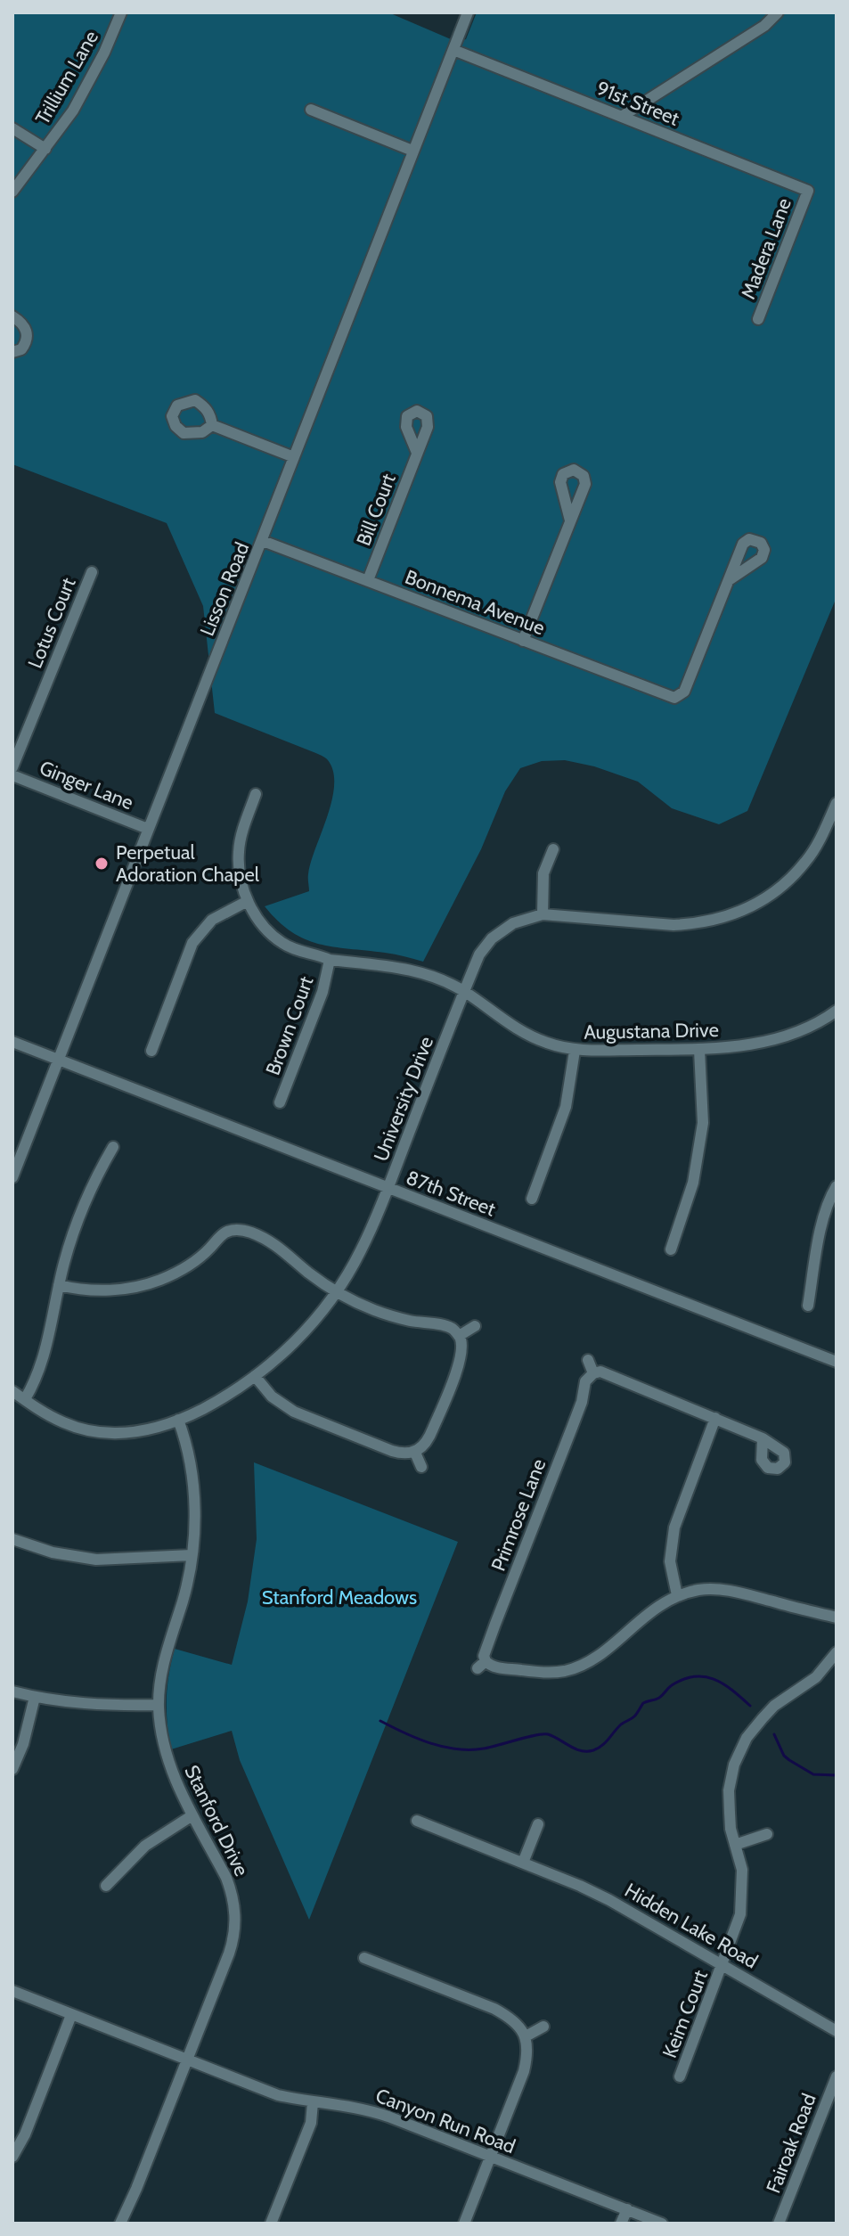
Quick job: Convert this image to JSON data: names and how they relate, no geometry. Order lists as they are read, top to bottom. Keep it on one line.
{"streets":{"street":["Trillium Lane","91st Street","Madera Lane","Bill Court","Lisson Road","Bonnema Avenue","Lotus Court","Ginger Lane","Brown Court","Augustana Drive","University Drive","87th Street","Primrose Lane","Stanford Drive","Hidden Lake Road","Keim Court","Canyon Run Road","Fairoak Road"]},"crossings":[["91st Street","Madera Lane"],["91st Street","Lisson Road"],["Bill Court","Bonnema Avenue"],["Lisson Road","Bonnema Avenue"],["Lisson Road","Ginger Lane"],["Lisson Road","87th Street"],["Brown Court","Augustana Drive"],["Augustana Drive","University Drive"],["University Drive","87th Street"],["University Drive","Stanford Drive"],["Stanford Drive","Canyon Run Road"],["Hidden Lake Road","Keim Court"]],"parks":["Stanford Meadows"],"places":["Perpetual Adoration Chapel"]}
